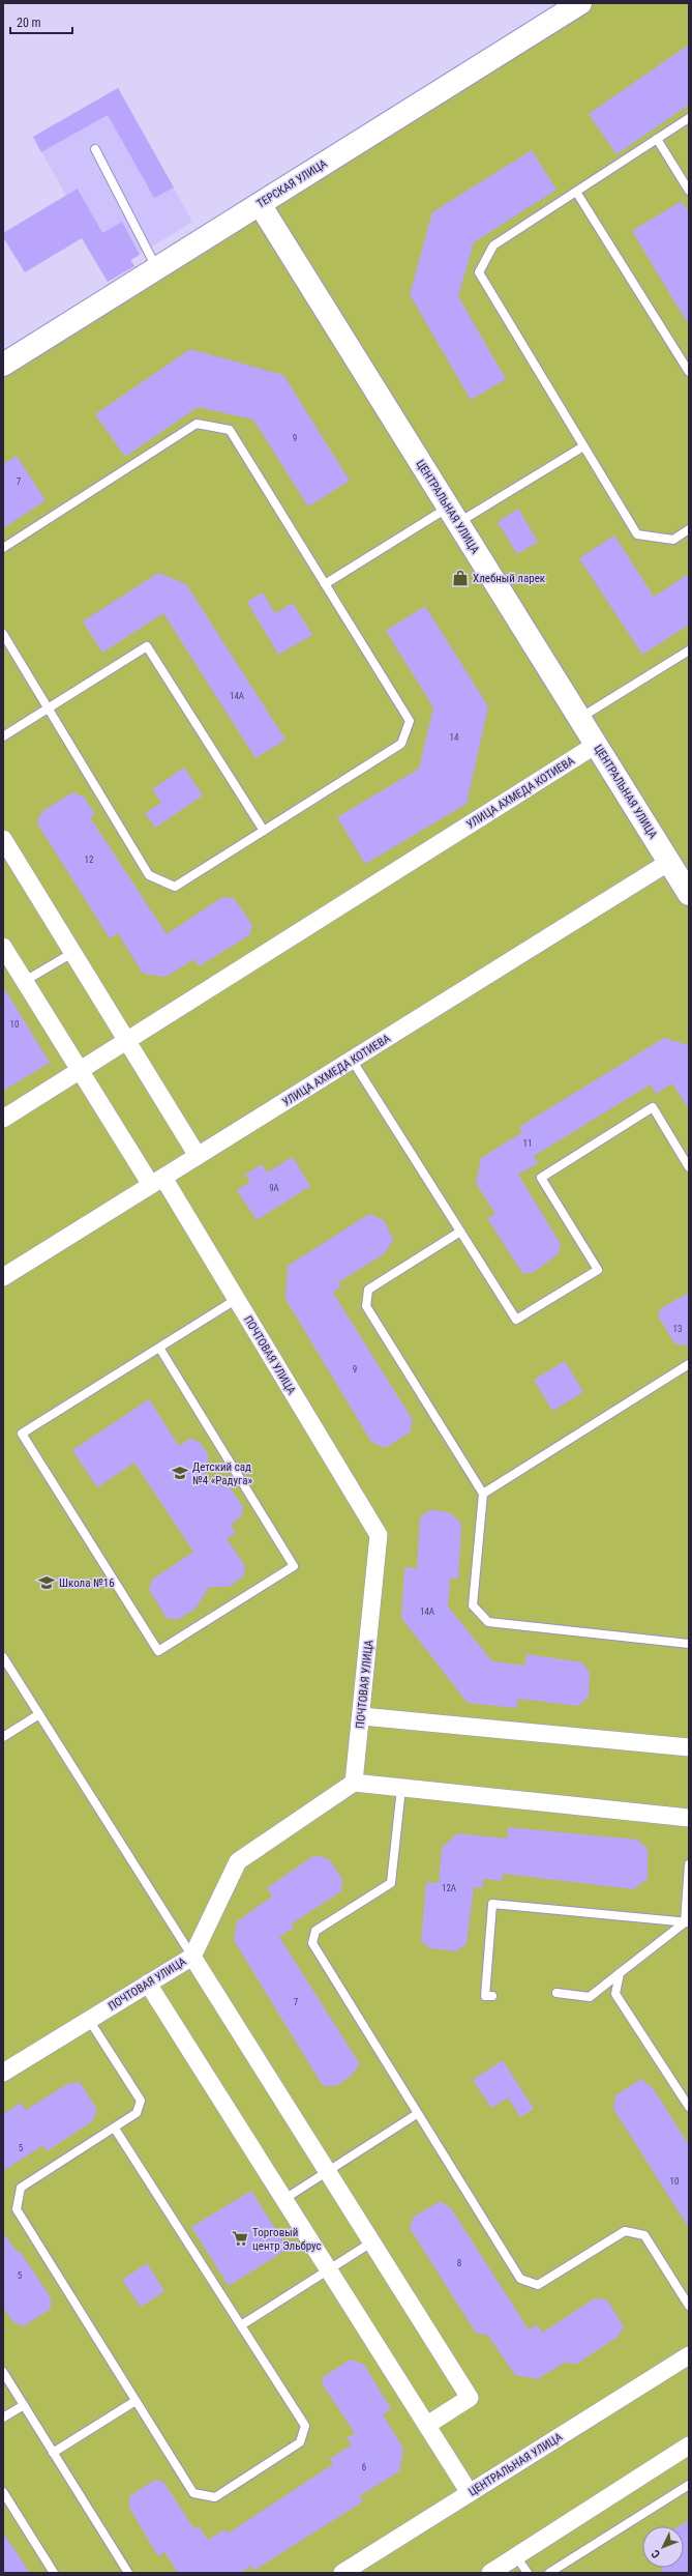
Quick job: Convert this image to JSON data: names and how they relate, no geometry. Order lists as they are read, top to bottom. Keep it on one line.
{"streets":{"street":["ТЕРСКАЯ УЛИЦА","ЦЕНТРАЛЬНАЯ УЛИЦА","УЛИЦА АХМЕДА КОТИЕВА","ПОЧТОВАЯ УЛИЦА"]},"crossings":[["ТЕРСКАЯ УЛИЦА","ЦЕНТРАЛЬНАЯ УЛИЦА"],["ЦЕНТРАЛЬНАЯ УЛИЦА","УЛИЦА АХМЕДА КОТИЕВА"],["УЛИЦА АХМЕДА КОТИЕВА","ПОЧТОВАЯ УЛИЦА"]],"places":{"shop":["Хлебный ларек"],"school or university":["Детский сад №4 «Радуга»","Школа №16"],"supermarket":["Торговый центр Эльбрус"]},"house_numbers":["9","7","14А","14","12","10","11","9А","13","9","14А","12А","7","5","10","8","5","6"],"scale_bar":"20 m","north":"bottom left"}
